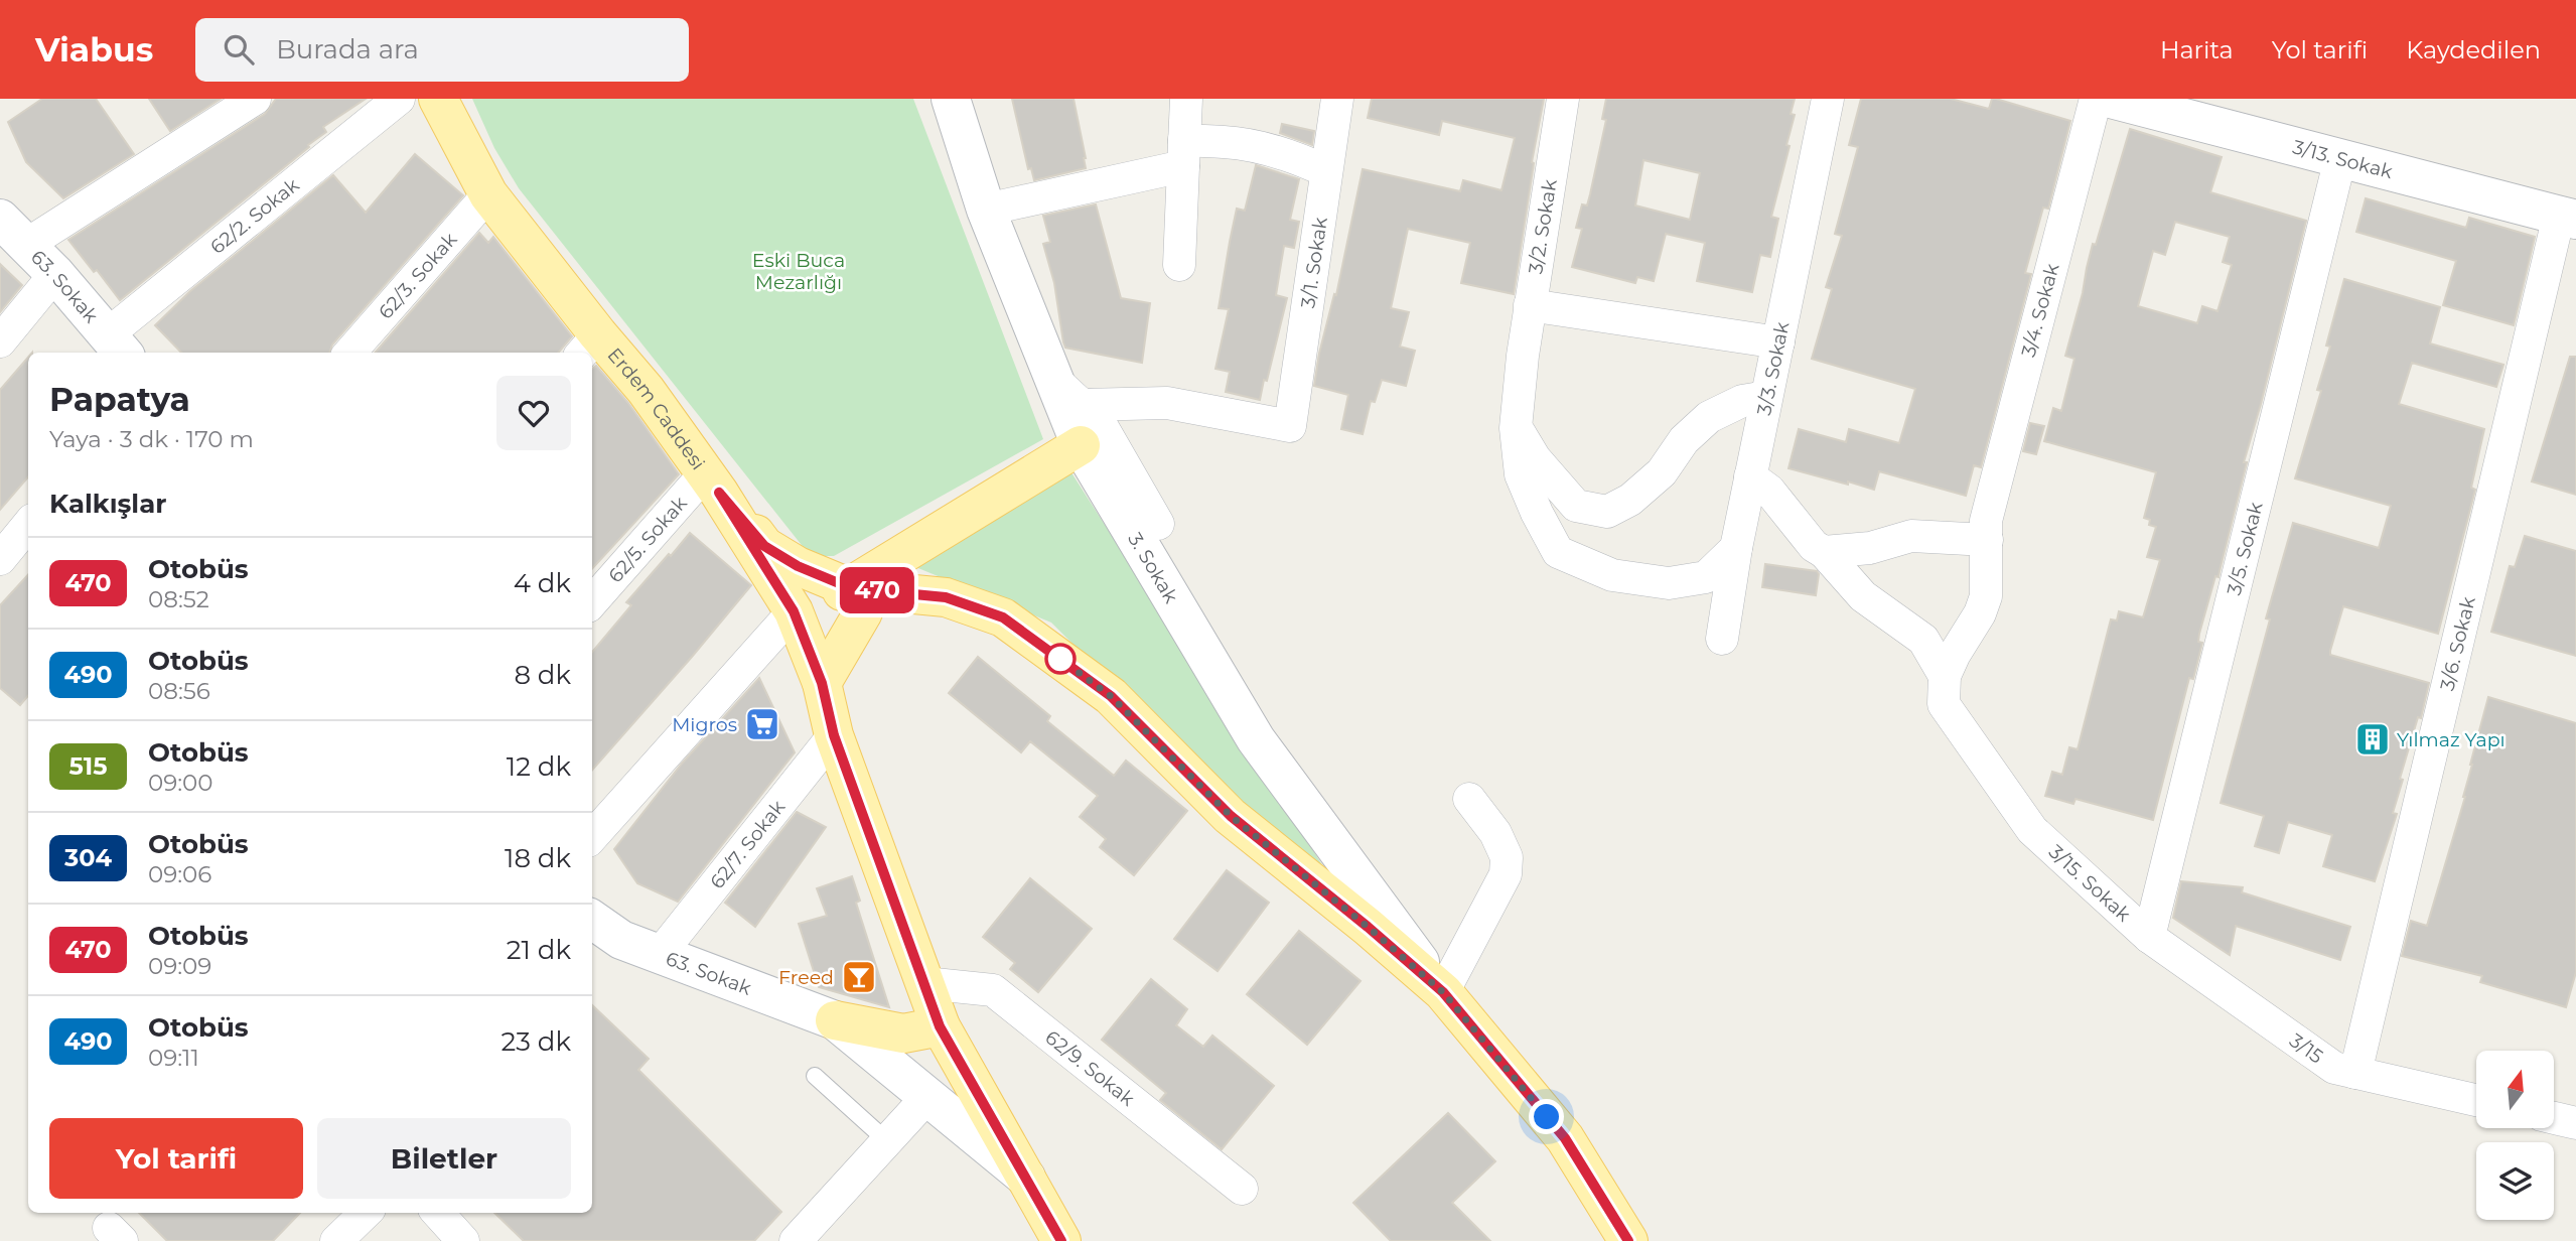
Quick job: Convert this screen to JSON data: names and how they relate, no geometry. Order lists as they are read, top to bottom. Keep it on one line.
{"streets":{"main road":["Erdem Caddesi"],"street":["3/13. Sokak","62/2. Sokak","3/2. Sokak","3/1. Sokak","62/3. Sokak","63. Sokak","3/4. Sokak","3/3. Sokak","62/5. Sokak","3/5. Sokak","3. Sokak","3/6. Sokak","62/7. Sokak","3/15. Sokak","3/15","62/9. Sokak"]},"crossings":[["3/13. Sokak","3/4. Sokak"],["3/13. Sokak","3/5. Sokak"],["3/13. Sokak","3/6. Sokak"],["62/2. Sokak","63. Sokak"],["3/2. Sokak","3/3. Sokak"],["62/3. Sokak","Erdem Caddesi"],["63. Sokak","Erdem Caddesi"],["63. Sokak","62/7. Sokak"],["3/4. Sokak","3/15. Sokak"],["Erdem Caddesi","62/5. Sokak"],["Erdem Caddesi","62/7. Sokak"],["Erdem Caddesi","62/9. Sokak"],["3/5. Sokak","3/15. Sokak"],["3/5. Sokak","3/15"],["3/6. Sokak","3/15"],["3/15. Sokak","3/15"]],"parks":["Eski Buca Mezarlığı"],"places":{"supermarket":["Migros"],"building":["Yılmaz Yapı"],"bar":["Freed"]},"lines":["bus line 470"],"north":"top","page":{"header":"Viabus","search":"Burada ara","nav":["Harita","Yol tarifi","Kaydedilen"],"on_map":"470","heading":[["Papatya","Yaya · 3 dk · 170 m"],"Kalkışlar"],"list":[{"mark":"470","name":"Otobüs","note":"08:52","value":"4 dk"},{"mark":"490","name":"Otobüs","note":"08:56","value":"8 dk"},{"mark":"515","name":"Otobüs","note":"09:00","value":"12 dk"},{"mark":"304","name":"Otobüs","note":"09:06","value":"18 dk"},{"mark":"470","name":"Otobüs","note":"09:09","value":"21 dk"},{"mark":"490","name":"Otobüs","note":"09:11","value":"23 dk"}],"buttons":["Yol tarifi","Biletler"]}}
